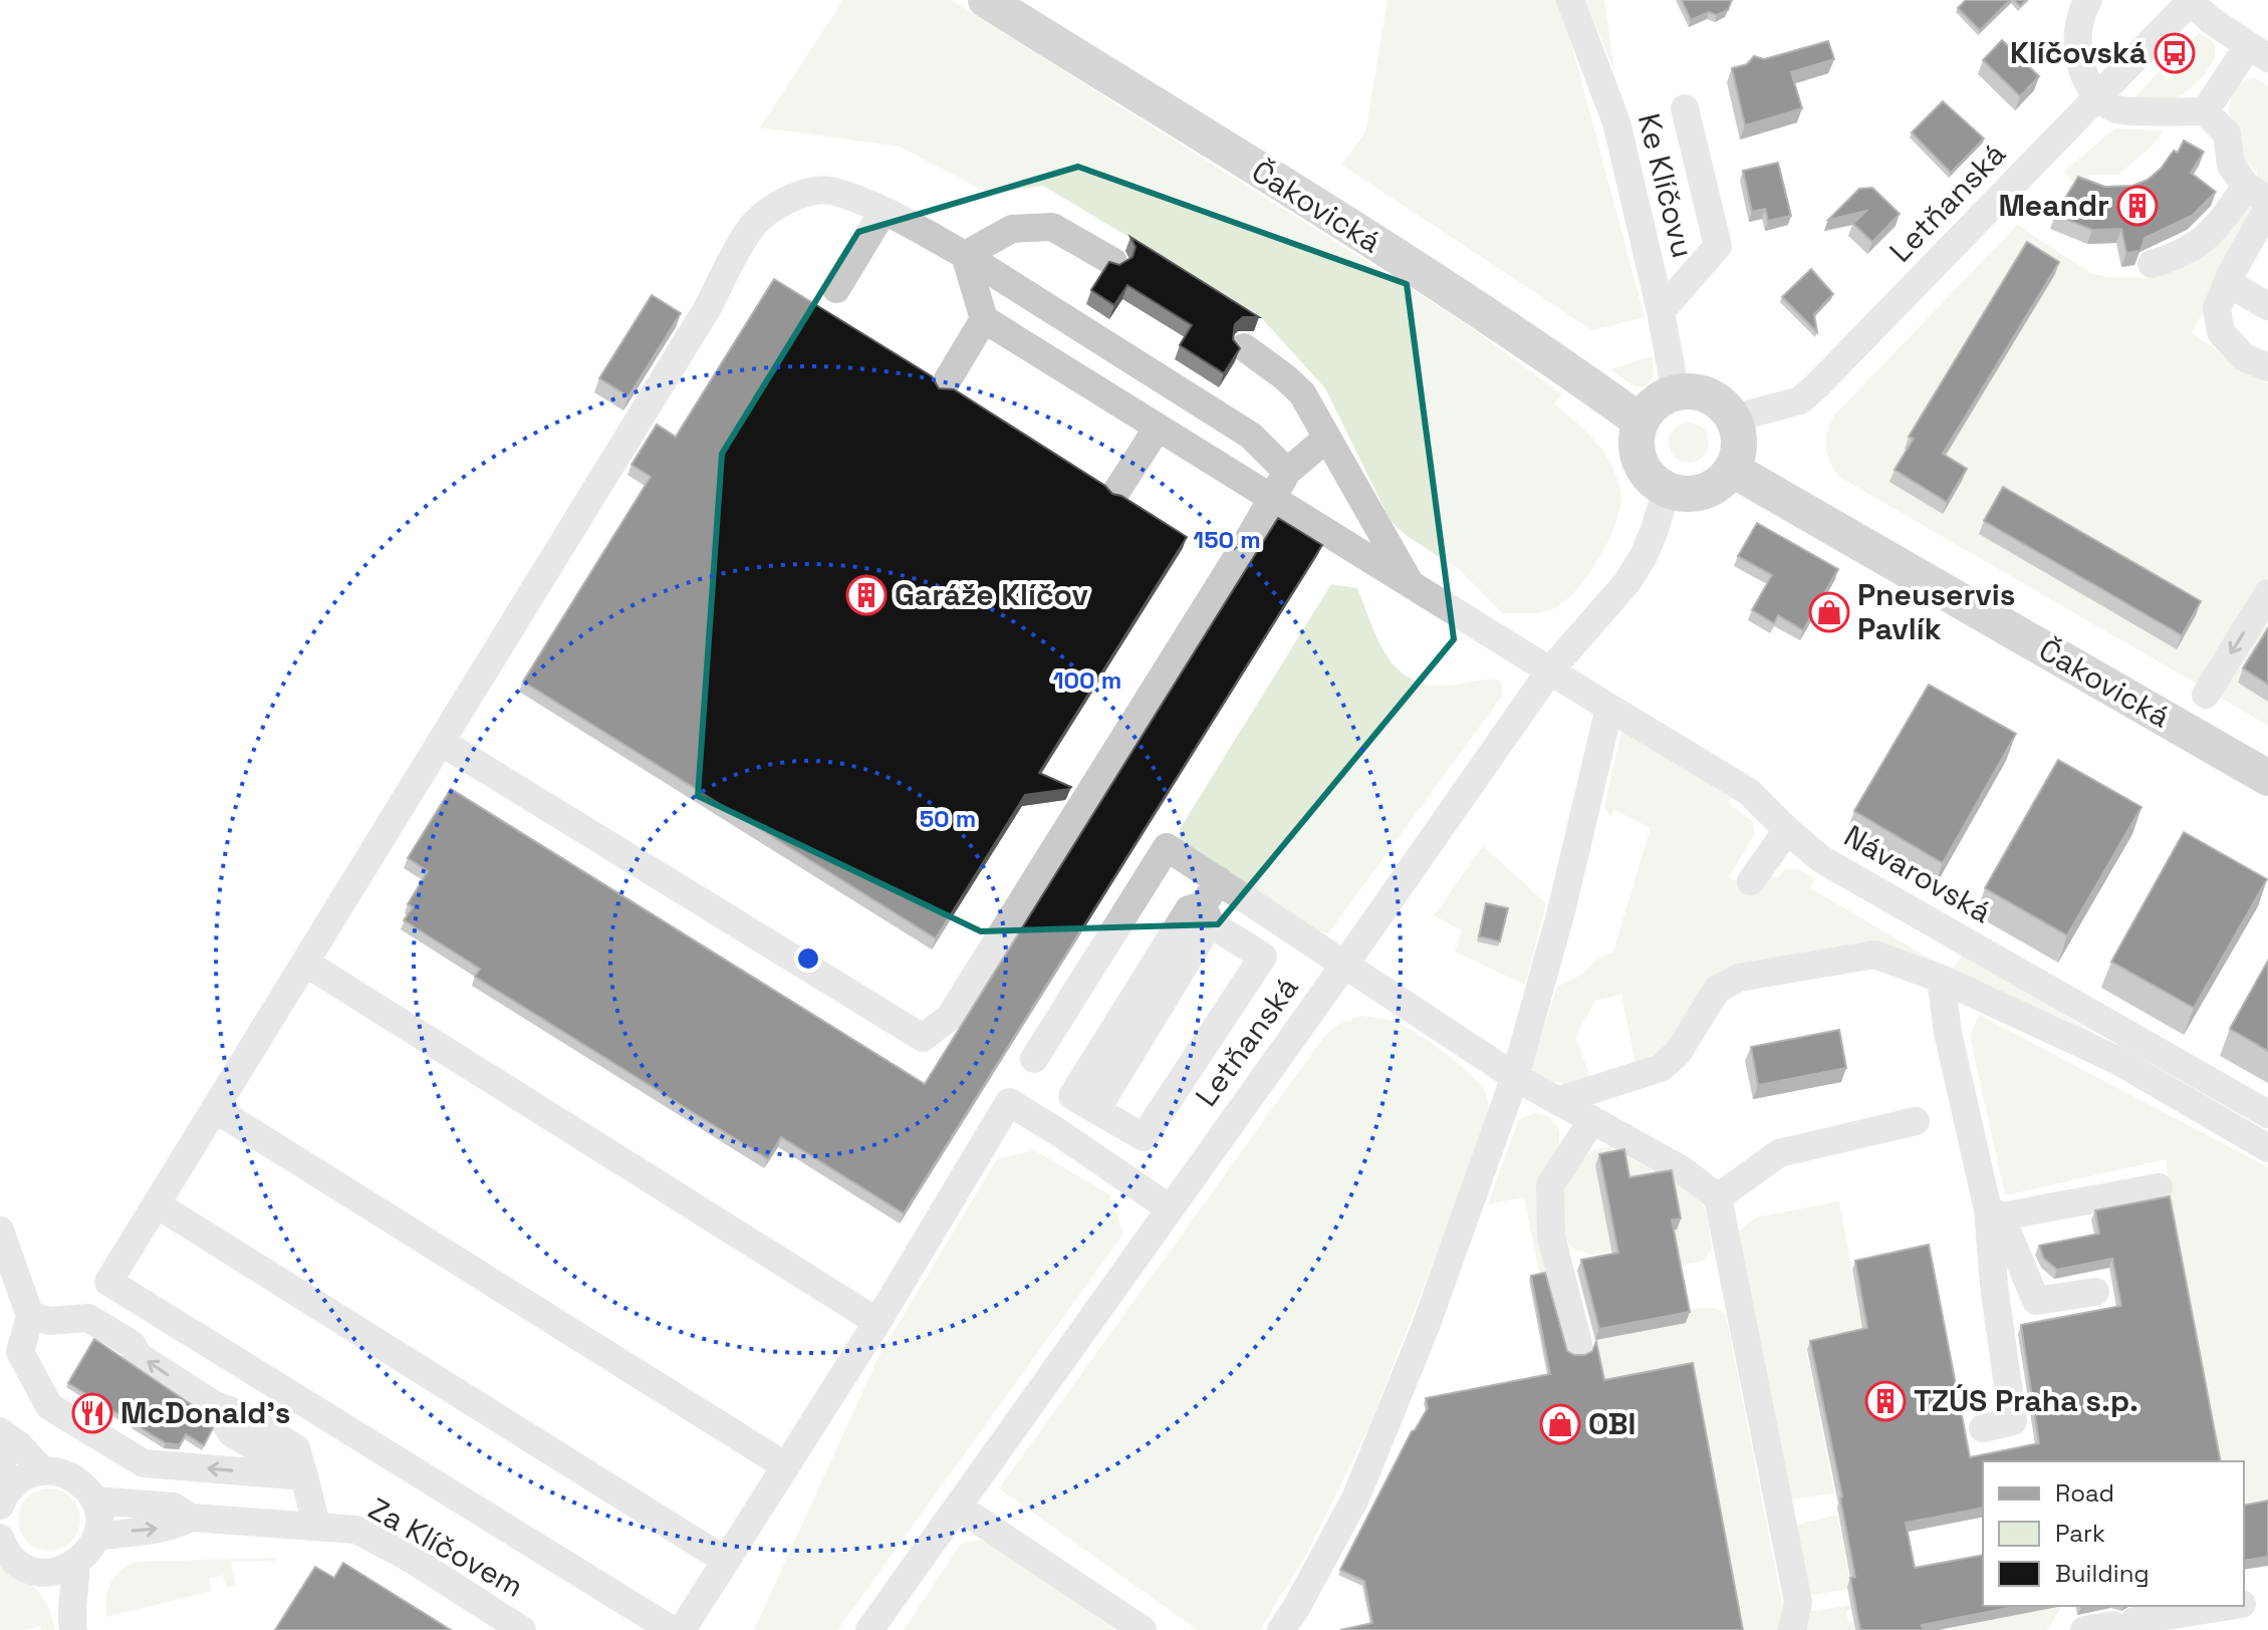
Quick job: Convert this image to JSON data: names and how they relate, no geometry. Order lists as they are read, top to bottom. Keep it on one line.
{"streets":{"main road":["Čakovická"],"street":["Ke Klíčovu","Letňanská","Návarovská","Za Klíčovem"]},"crossings":[["Ke Klíčovu","Letňanská"],["Ke Klíčovu","Čakovická"],["Letňanská","Čakovická"],["Letňanská","Návarovská"]],"places":{"bus stop":["Klíčovská"],"building":["Meandr","Garáže Klíčov","TZÚS Praha s.p."],"shop":["Pneuservis Pavlík","OBI"],"restaurant":["McDonald's"]},"legend":["Road","Park","Building"],"rings":["150 m","100 m","50 m"]}
